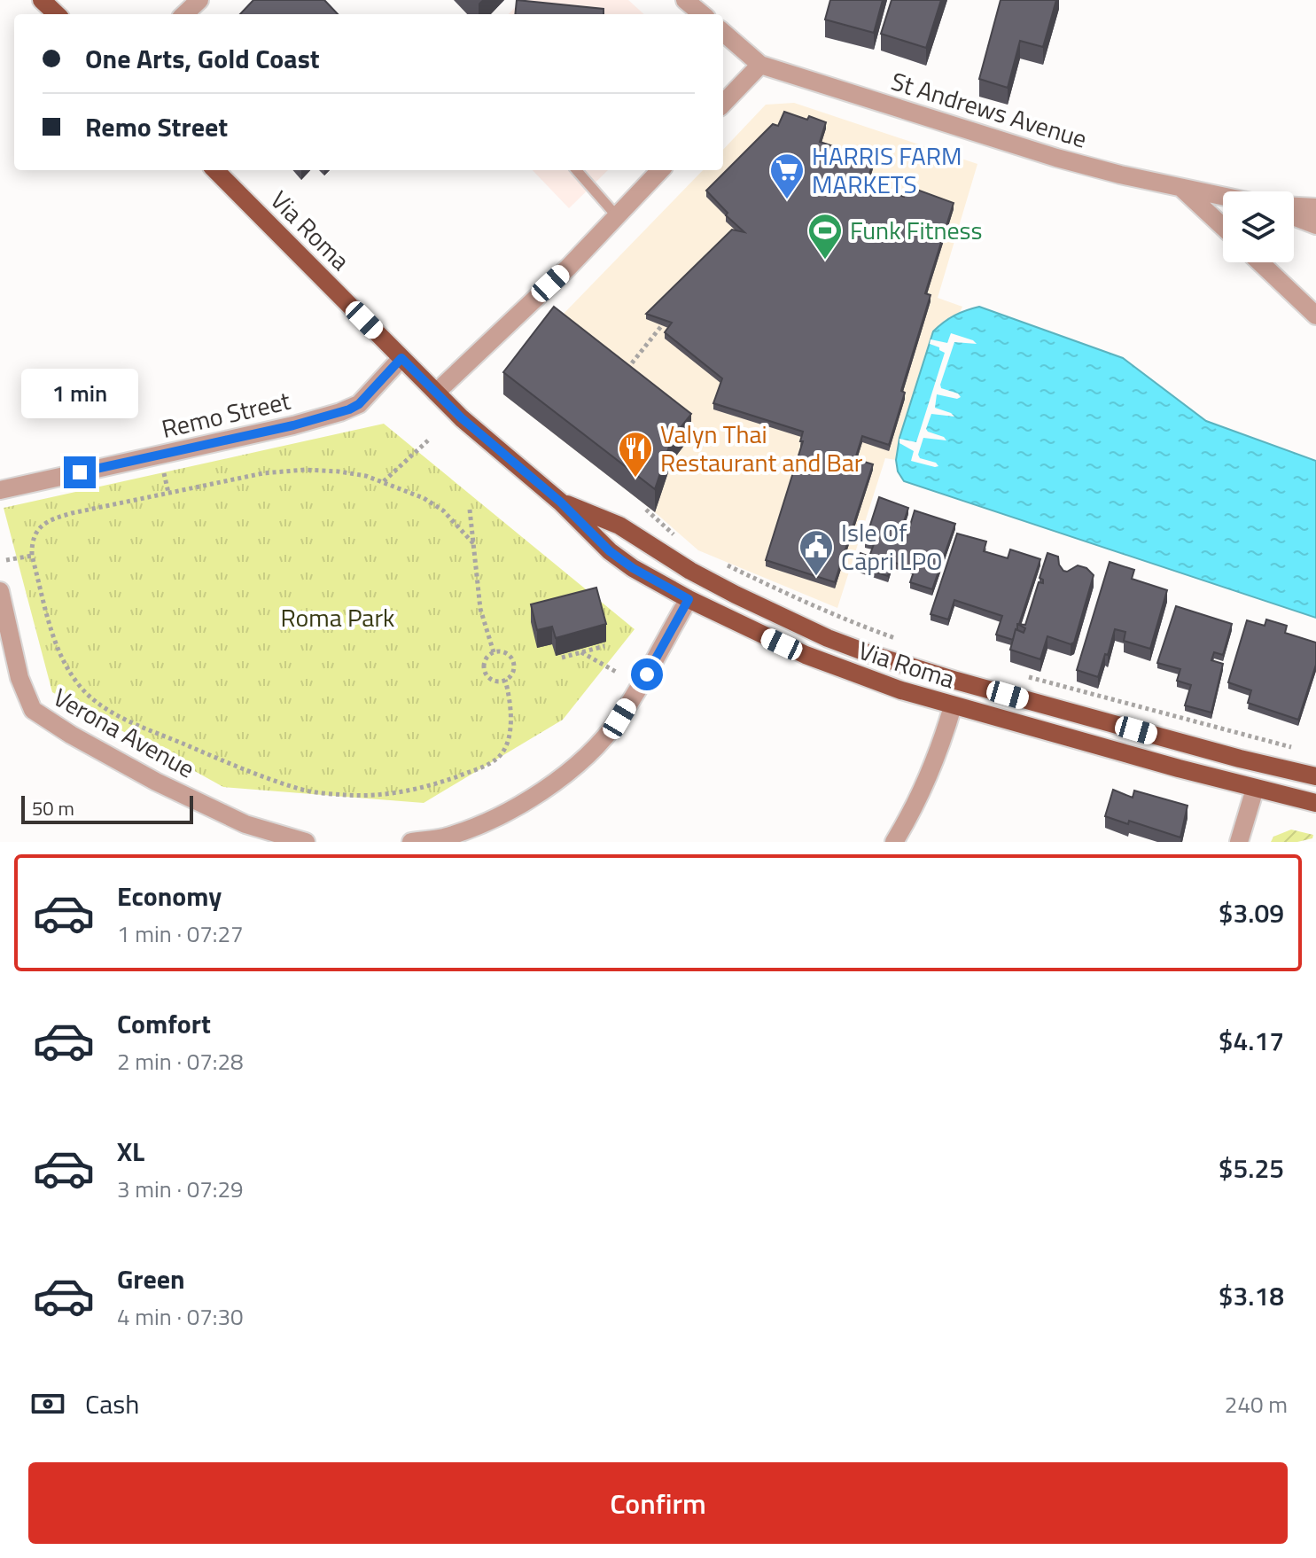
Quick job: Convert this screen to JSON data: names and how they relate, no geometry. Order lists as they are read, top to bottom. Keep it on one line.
{"streets":{"main road":["Via Roma"],"street":["St Andrews Avenue","Remo Street","Verona Avenue"]},"crossings":[["Via Roma","Remo Street"]],"parks":["Roma Park"],"places":{"supermarket":["HARRIS FARM MARKETS"],"sports":["Funk Fitness"],"restaurant":["Valyn Thai Restaurant and Bar"],"public building":["Isle Of Capri LPO"]},"scale_bar":"50 m","page":{"banner":["One Arts, Gold Coast","Remo Street"],"bubble":"1 min","scale":"50 m","list":[{"name":"Economy","note":"1 min · 07:27","value":"$3.09"},{"name":"Comfort","note":"2 min · 07:28","value":"$4.17"},{"name":"XL","note":"3 min · 07:29","value":"$5.25"},{"name":"Green","note":"4 min · 07:30","value":"$3.18"}],"pay":["Cash","240 m"],"buttons":"Confirm"}}
